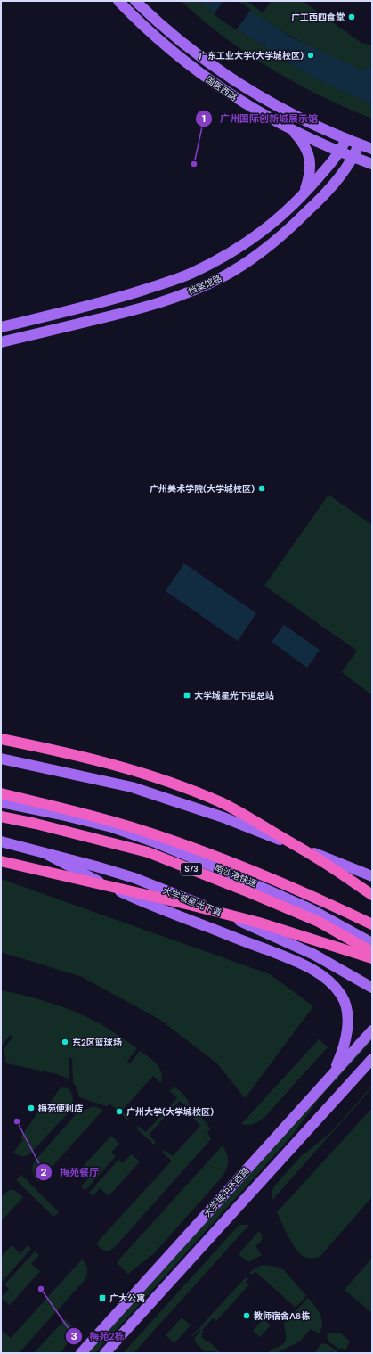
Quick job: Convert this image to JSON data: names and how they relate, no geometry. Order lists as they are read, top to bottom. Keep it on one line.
{"streets":{"highway":["S73","南沙港快速"],"main road":["国医西路","档案馆路","大学城星光下道","大学城中环西路"]},"crossings":[["国医西路","档案馆路"]],"places":{"other":["广工西四食堂","广东工业大学(大学城校区)","广州国际创新城展示馆","广州美术学院(大学城校区)","东2区篮球场","梅苑便利店","广州大学(大学城校区)","梅苑餐厅","梅苑2栋","教师宿舍A6栋"],"transit":["大学城星光下道总站","广大公寓"]}}
